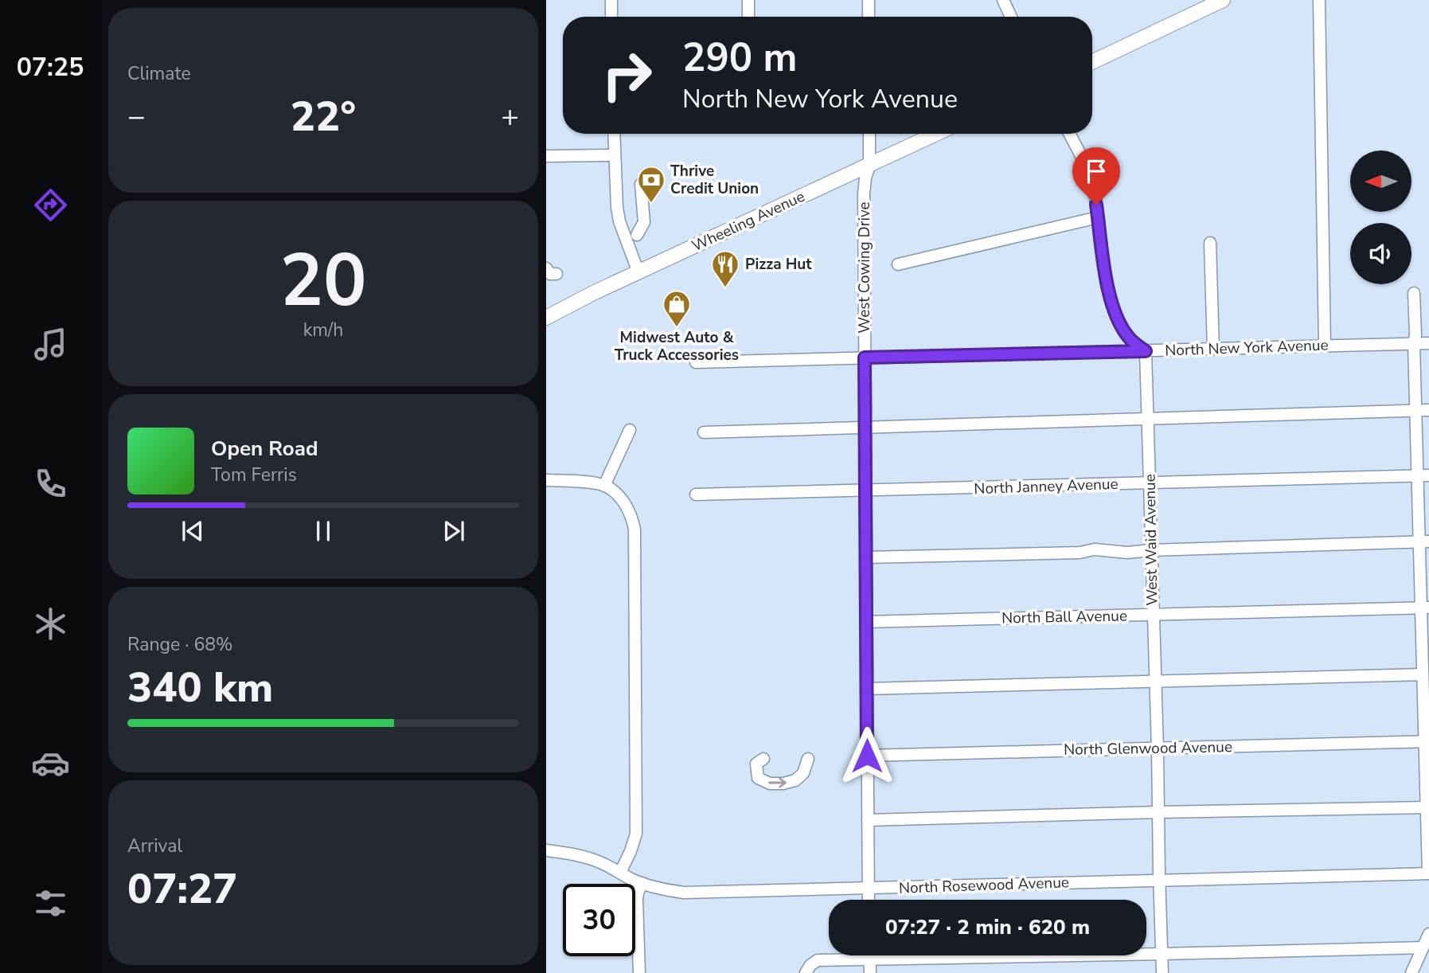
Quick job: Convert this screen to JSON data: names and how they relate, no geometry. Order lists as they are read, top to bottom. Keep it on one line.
{"streets":{"main road":["Wheeling Avenue"],"street":["West Cowing Drive","North New York Avenue","North Janney Avenue","West Waid Avenue","North Ball Avenue","North Glenwood Avenue","North Rosewood Avenue"]},"crossings":[["Wheeling Avenue","West Cowing Drive"],["West Cowing Drive","North New York Avenue"],["West Cowing Drive","North Janney Avenue"],["West Cowing Drive","North Ball Avenue"],["West Cowing Drive","North Glenwood Avenue"],["West Cowing Drive","North Rosewood Avenue"],["North New York Avenue","West Waid Avenue"],["North Janney Avenue","West Waid Avenue"],["West Waid Avenue","North Ball Avenue"],["West Waid Avenue","North Glenwood Avenue"],["West Waid Avenue","North Rosewood Avenue"]],"places":{"bank":["Thrive Credit Union"],"restaurant":["Pizza Hut"],"shop":["Midwest Auto & Truck Accessories"]},"north":"left","page":{"tabs":"07:25","tile":["Climate",["20","km/h"],["Range · 68%","340 km"],["Arrival","07:27"]],"turn":["290 m","North New York Avenue"],"heat":["−","22°","+"],"song":["Open Road","Tom Ferris"],"limit":"30","trip":"07:27 · 2 min · 620 m"}}
